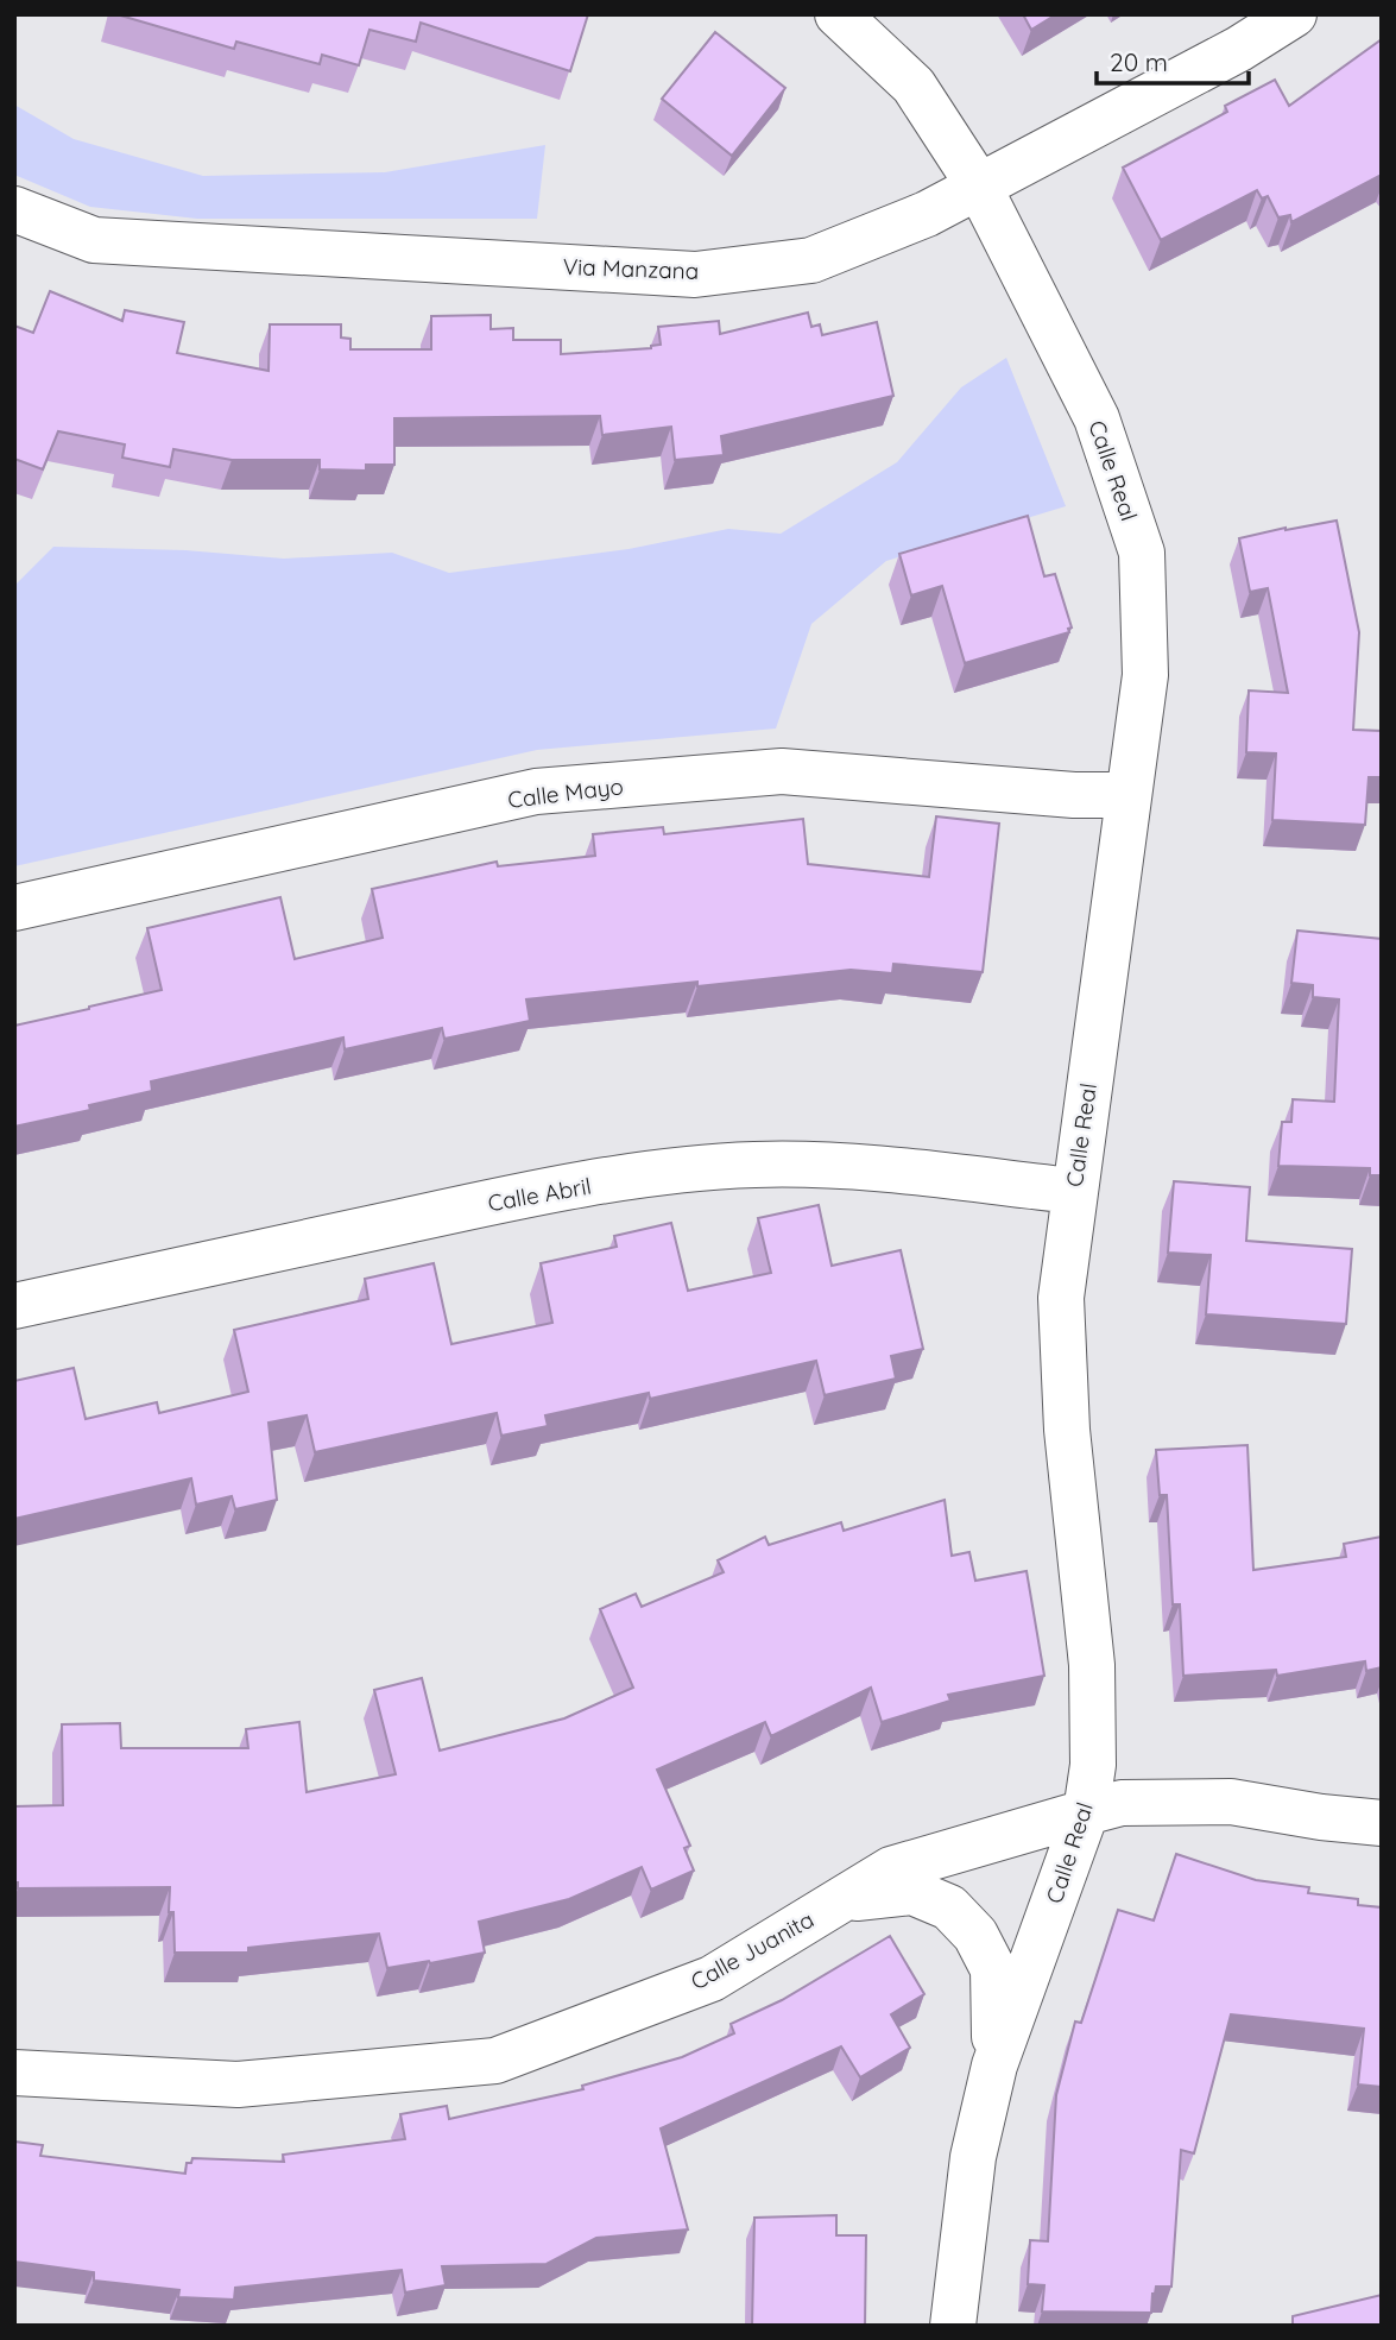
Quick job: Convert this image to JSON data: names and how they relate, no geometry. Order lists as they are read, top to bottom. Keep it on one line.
{"streets":{"street":["Via Manzana","Calle Real","Calle Mayo","Calle Abril","Calle Juanita"]},"crossings":[["Via Manzana","Calle Real"],["Calle Real","Calle Mayo"],["Calle Real","Calle Abril"],["Calle Real","Calle Juanita"]],"scale_bar":"20 m"}
